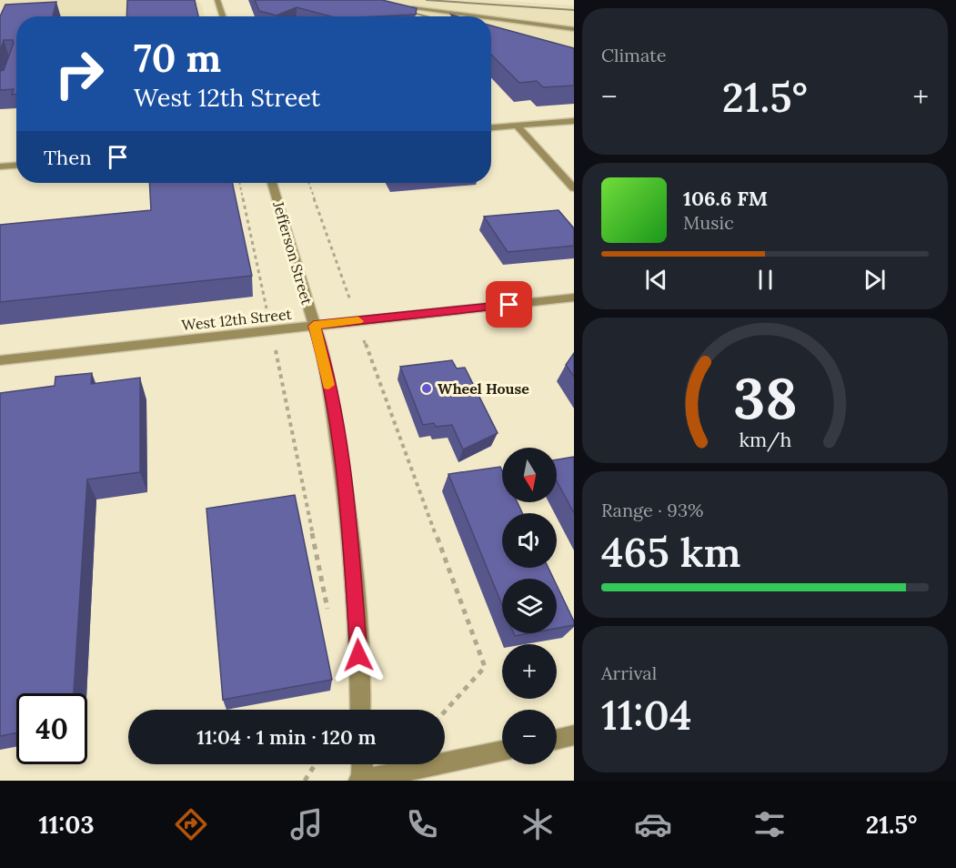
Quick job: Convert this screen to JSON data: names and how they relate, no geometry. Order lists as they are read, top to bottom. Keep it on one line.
{"streets":{"street":["Jefferson Street","West 12th Street"]},"crossings":[["Jefferson Street","West 12th Street"]],"places":["Wheel House"],"north":"bottom","page":{"tile":["Climate",["Range · 93%","465 km"],["Arrival","11:04"]],"turn":["70 m","West 12th Street"],"heat":["−","21.5°","+"],"then":"Then","song":["106.6 FM","Music"],"map_buttons":["+","−"],"limit":"40","trip":"11:04 · 1 min · 120 m","tabs":["11:03","21.5°"],"gauge":["38","km/h"]}}
